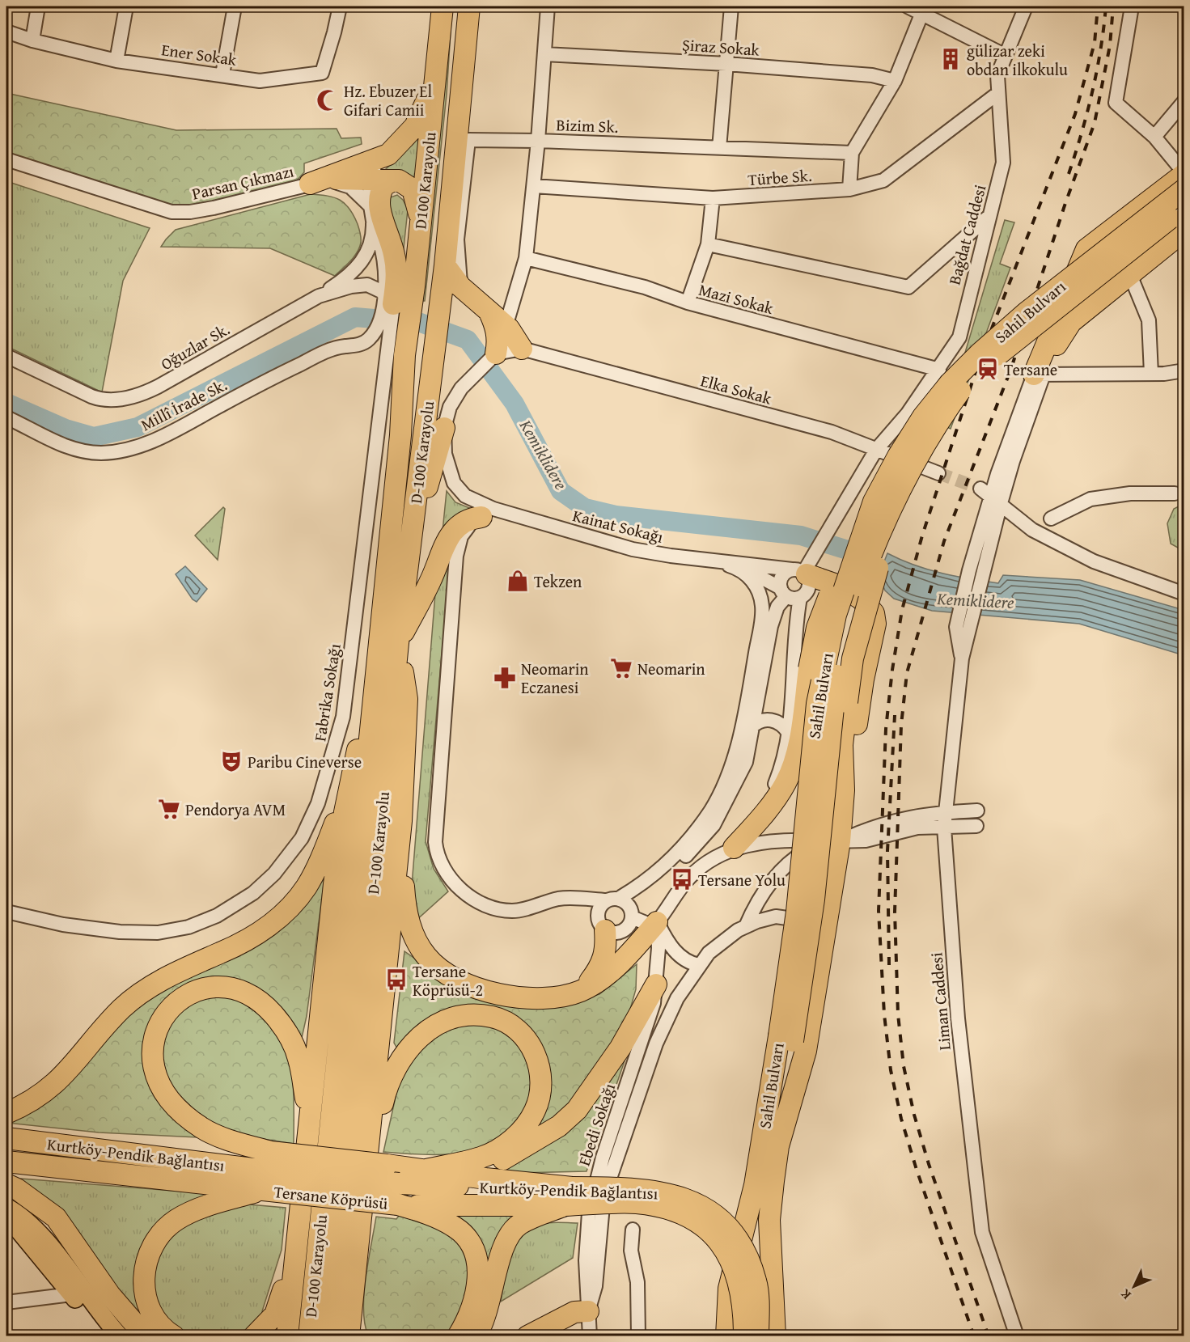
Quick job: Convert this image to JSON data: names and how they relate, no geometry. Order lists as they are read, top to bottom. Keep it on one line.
{"streets":{"highway":["D100 Karayolu","Sahil Bulvarı","D-100 Karayolu","Kurtköy-Pendik Bağlantısı","Tersane Köprüsü"],"street":["Şiraz Sokak","Ener Sokak","Bizim Sk.","Türbe Sk.","Parsan Çıkmazı","Bağdat Caddesi","Mazi Sokak","Oğuzlar Sk.","Elka Sokak","Millî İrade Sk.","Kainat Sokağı","Fabrika Sokağı","Liman Caddesi","Ebedi Sokağı"]},"crossings":[["Bizim Sk.","D100 Karayolu"],["Türbe Sk.","Bağdat Caddesi"],["D100 Karayolu","D-100 Karayolu"],["D100 Karayolu","Fabrika Sokağı"],["Bağdat Caddesi","Mazi Sokak"],["Bağdat Caddesi","Elka Sokak"],["Oğuzlar Sk.","Fabrika Sokağı"],["D-100 Karayolu","Fabrika Sokağı"],["Kurtköy-Pendik Bağlantısı","Tersane Köprüsü"]],"water":["Kemiklidere"],"places":{"building":["gülizar zeki obdan ilkokulu"],"mosque":["Hz. Ebuzer El Gifari Camii"],"station":["Tersane"],"shop":["Tekzen"],"supermarket":["Neomarin","Pendorya AVM"],"pharmacy":["Neomarin Eczanesi"],"theatre":["Paribu Cineverse"],"bus stop":["Tersane Yolu","Tersane Köprüsü-2"]},"north":"bottom left"}
